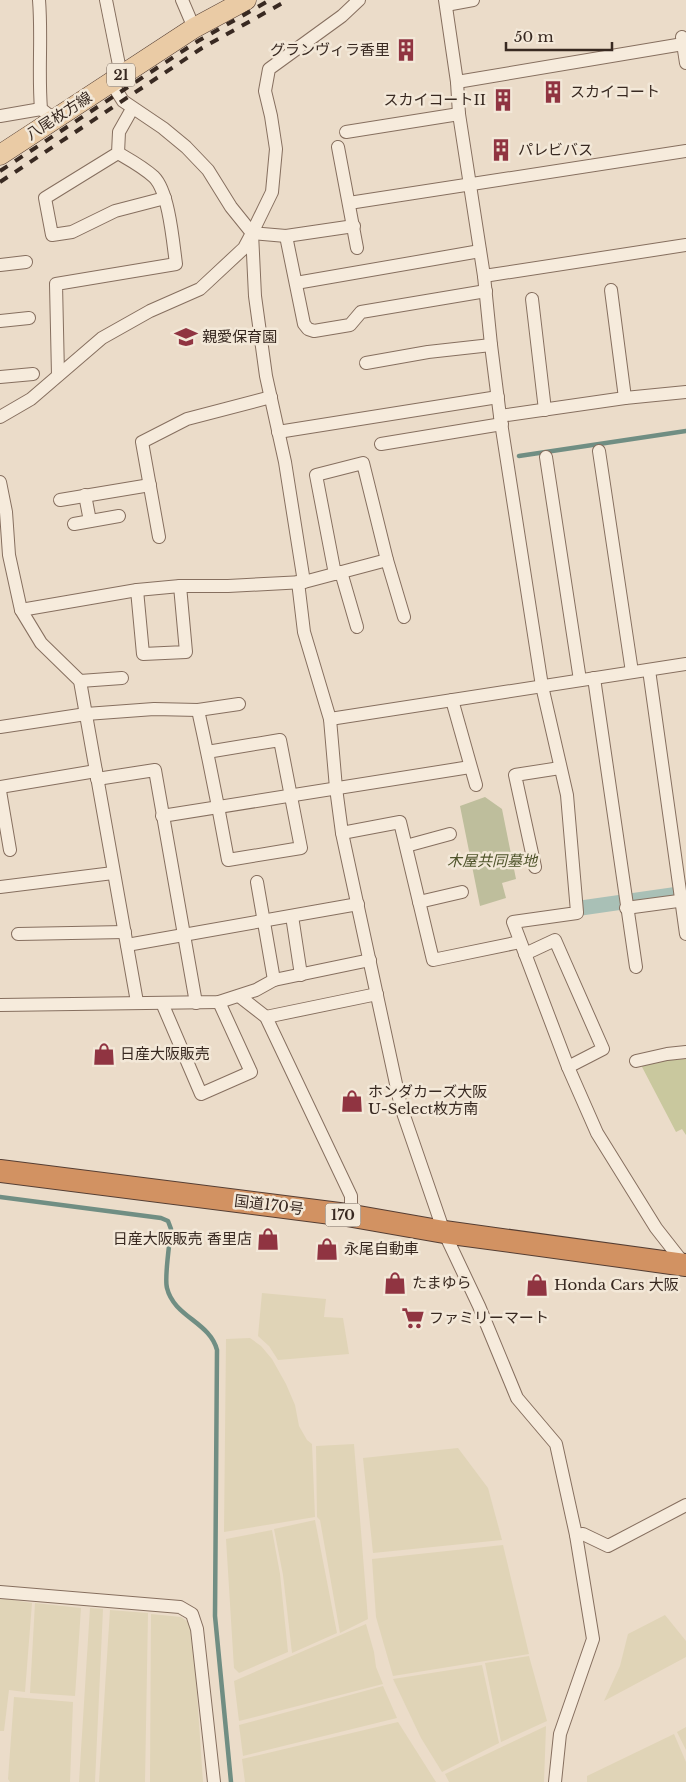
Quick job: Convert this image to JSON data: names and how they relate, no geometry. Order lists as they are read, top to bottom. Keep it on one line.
{"streets":{"highway":["国道170号","170"],"main road":["21","八尾枚方線"]},"parks":["木屋共同墓地"],"places":{"building":["グランヴィラ香里","スカイコート","スカイコートII","パレビバス"],"school or university":["親愛保育園"],"shop":["日産大阪販売","ホンダカーズ大阪 U-Select枚方南","日産大阪販売 香里店","永尾自動車","たまゆら","Honda Cars 大阪"],"supermarket":["ファミリーマート"]},"scale_bar":"50 m"}
